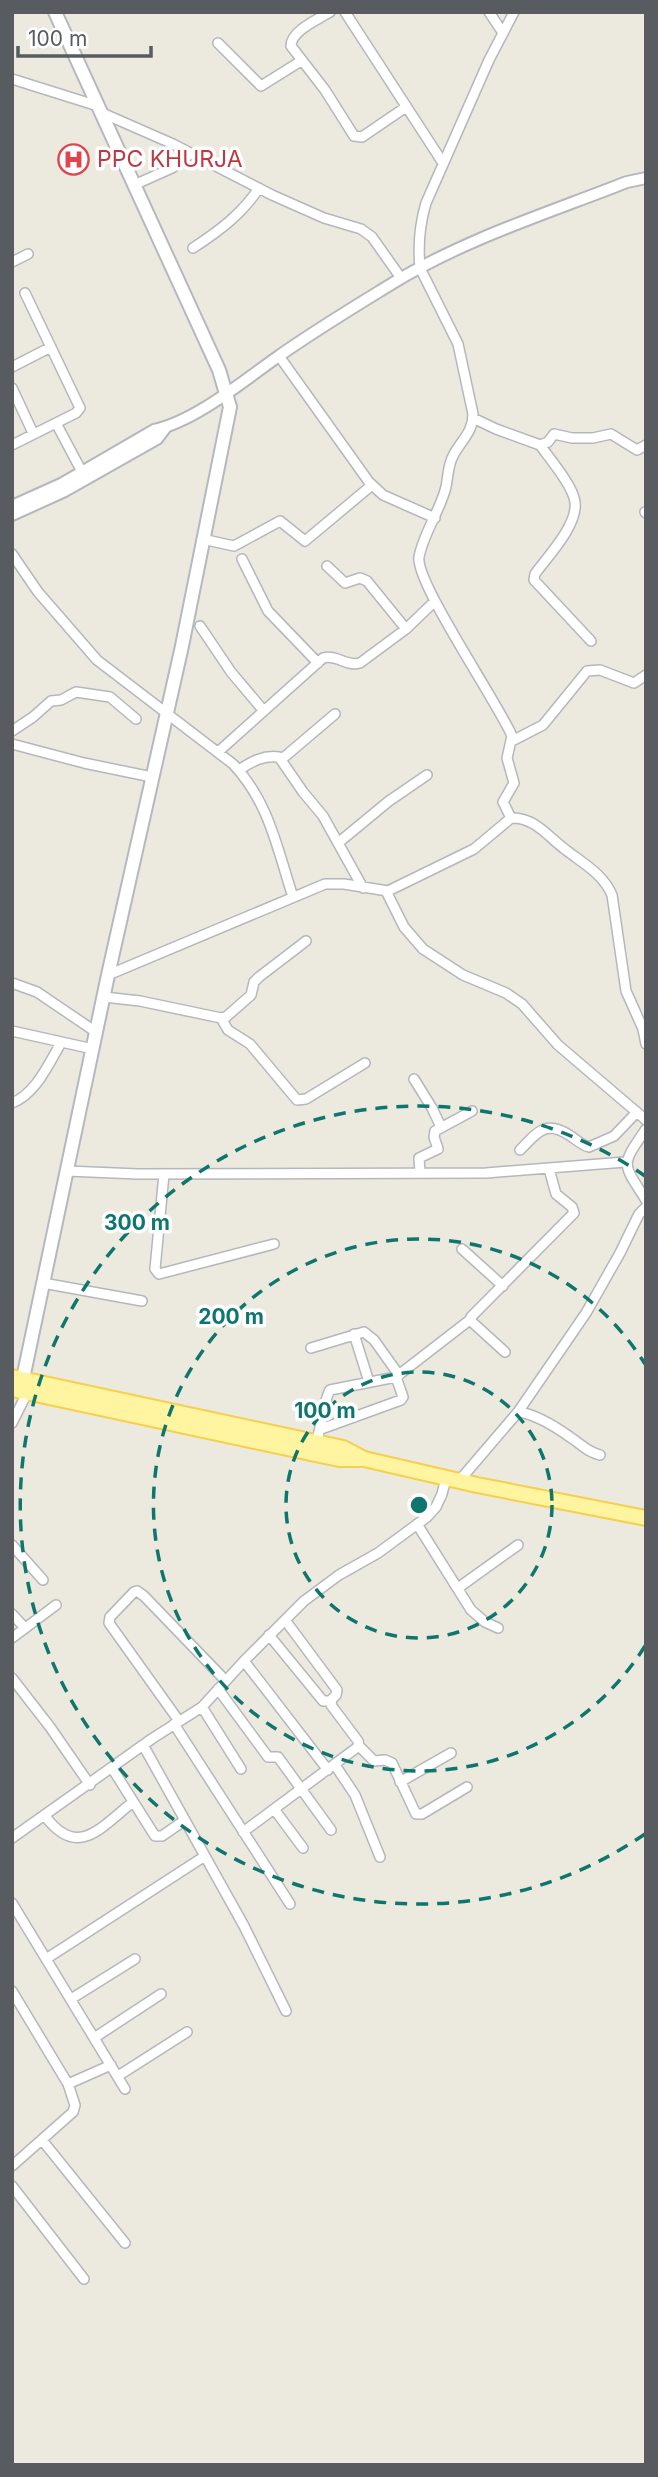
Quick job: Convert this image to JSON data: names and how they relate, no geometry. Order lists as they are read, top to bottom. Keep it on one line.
{"places":{"hospital":["PPC KHURJA"]},"scale_bar":"100 m","rings":["300 m","200 m","100 m"]}
